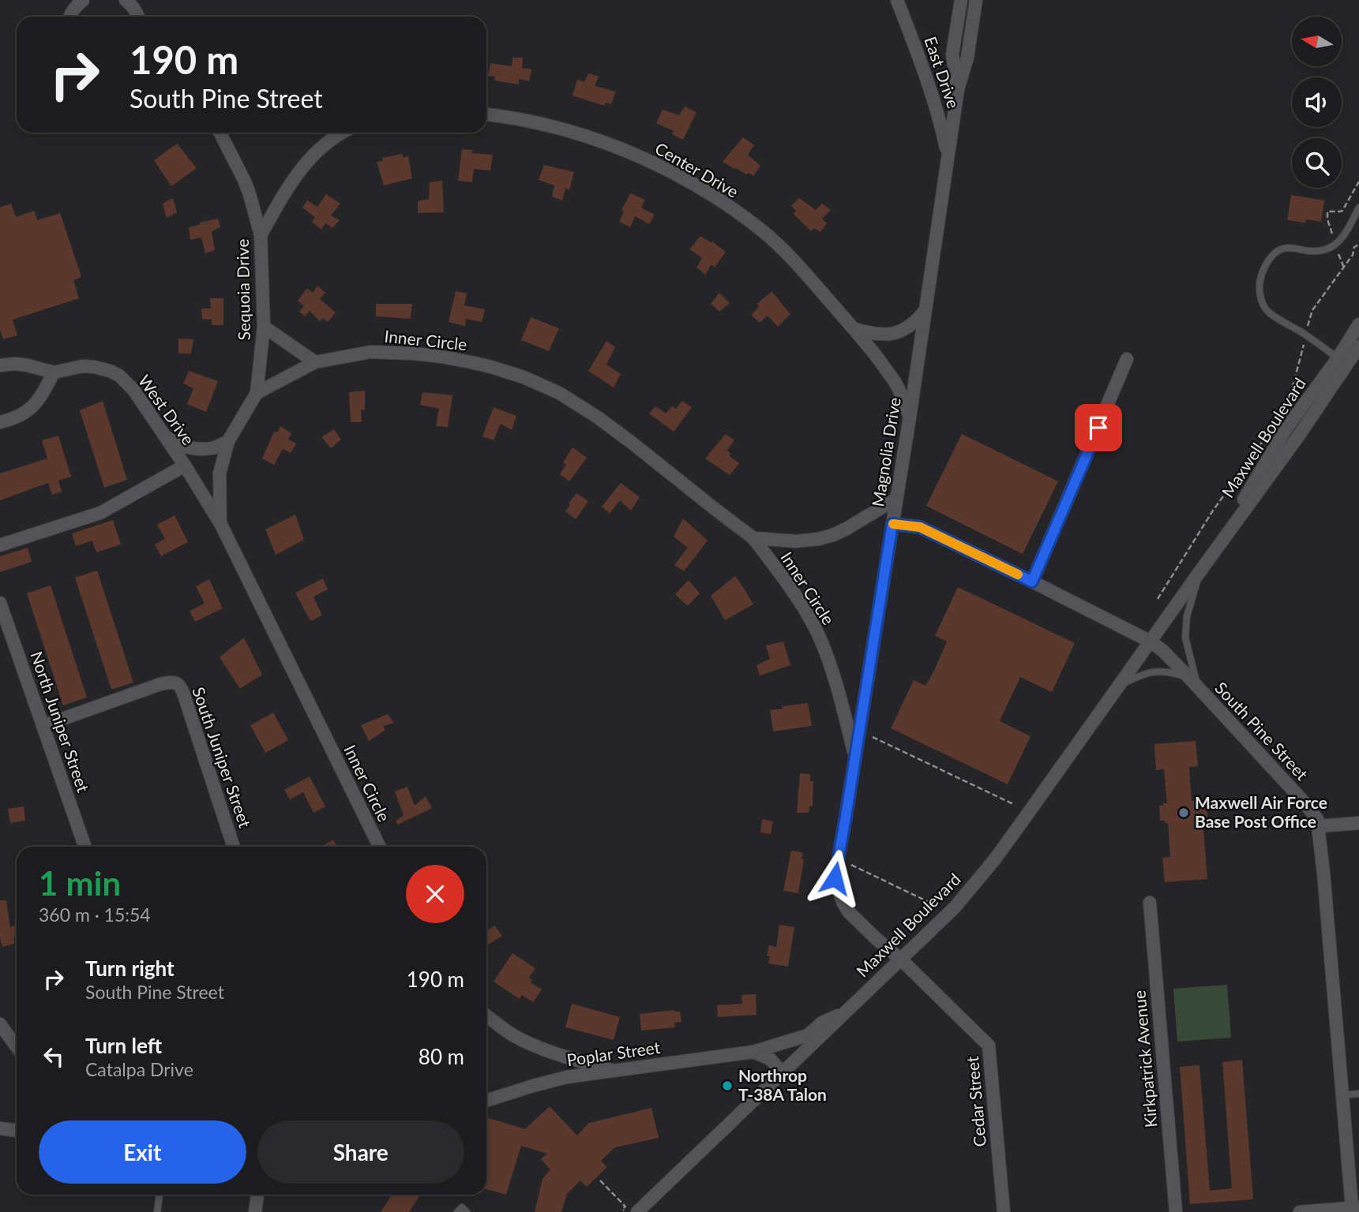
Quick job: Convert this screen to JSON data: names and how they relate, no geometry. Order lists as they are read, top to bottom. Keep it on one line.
{"streets":{"street":["East Drive","Center Drive","Sequoia Drive","Inner Circle","West Drive","Maxwell Boulevard","Magnolia Drive","North Juniper Street","South Pine Street","South Juniper Street","Poplar Street","Kirkpatrick Avenue","Cedar Street"]},"crossings":[["East Drive","Magnolia Drive"],["Center Drive","Magnolia Drive"],["Sequoia Drive","Inner Circle"],["Inner Circle","West Drive"],["Inner Circle","Magnolia Drive"],["Maxwell Boulevard","South Pine Street"],["Maxwell Boulevard","Poplar Street"],["Maxwell Boulevard","Cedar Street"],["Magnolia Drive","South Pine Street"],["Magnolia Drive","Cedar Street"],["North Juniper Street","South Juniper Street"]],"places":["Maxwell Air Force Base Post Office","Northrop T-38A Talon"],"north":"left","page":{"turn":["190 m","South Pine Street"],"heading":["1 min","360 m · 15:54"],"list":[{"name":"Turn right","note":"South Pine Street","value":"190 m"},{"name":"Turn left","note":"Catalpa Drive","value":"80 m"}],"buttons":["Exit","Share"]}}
